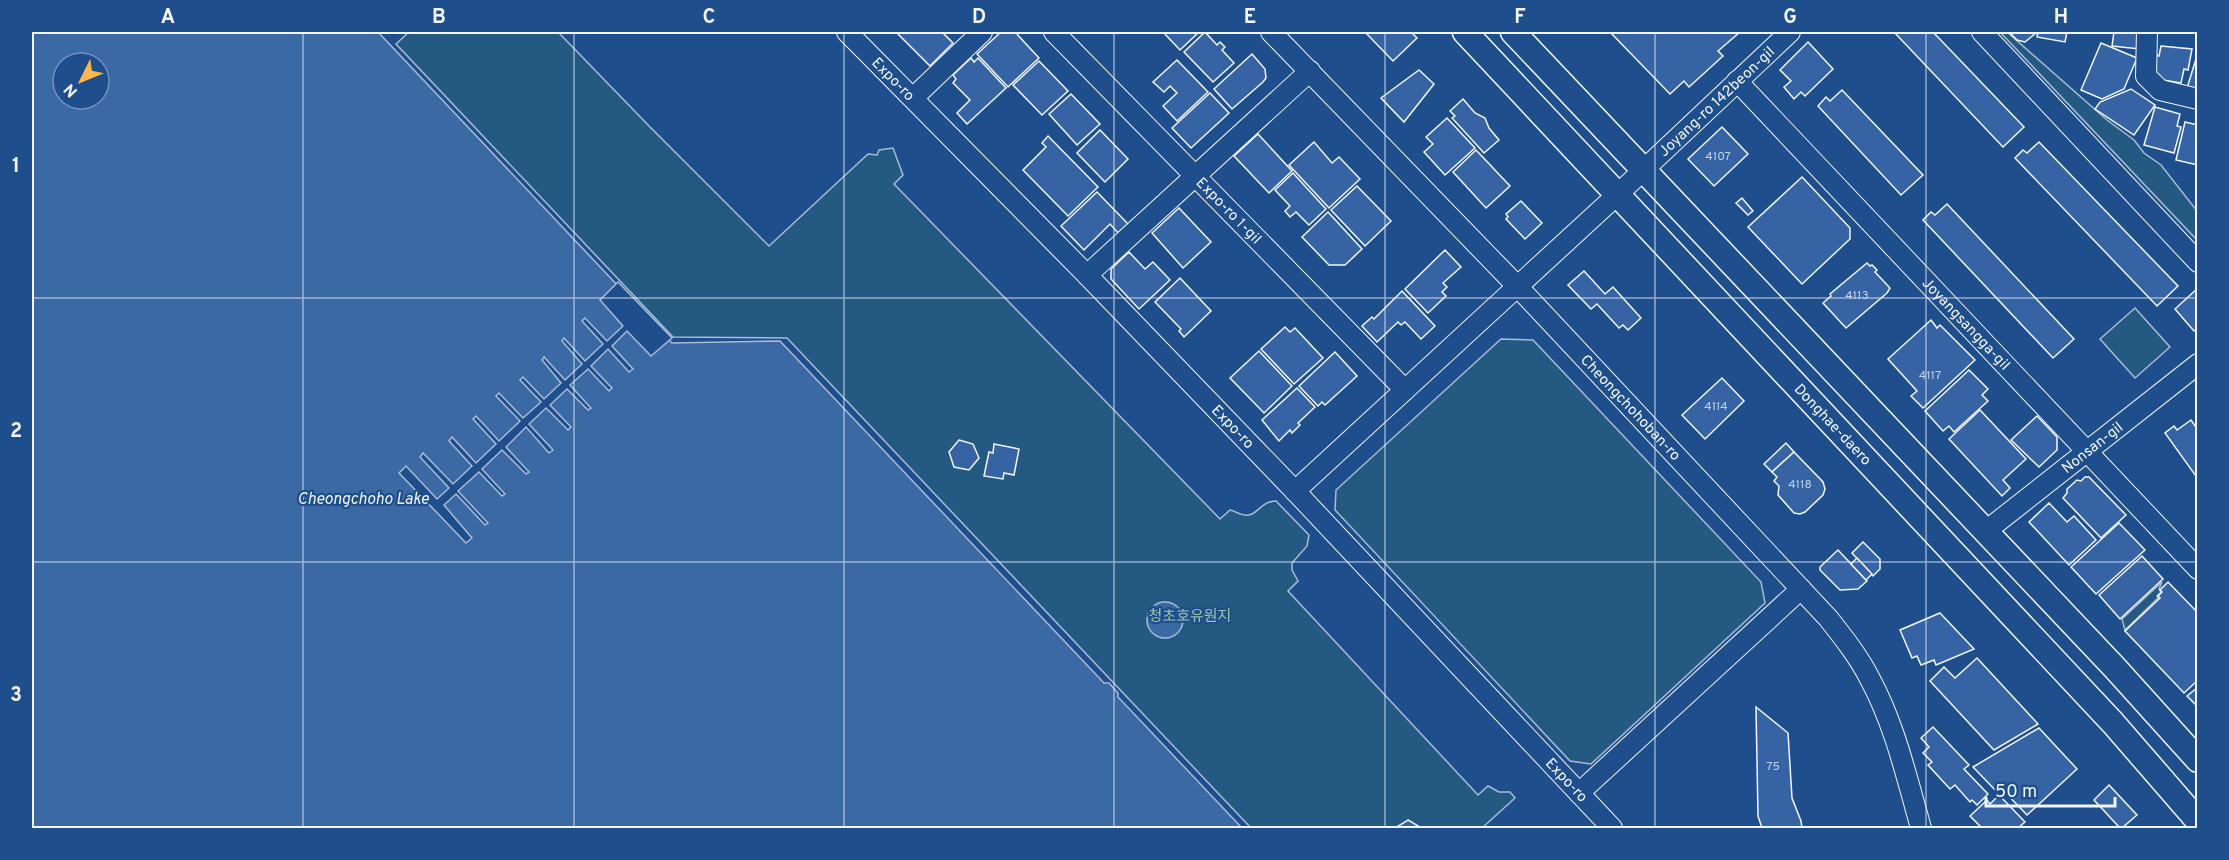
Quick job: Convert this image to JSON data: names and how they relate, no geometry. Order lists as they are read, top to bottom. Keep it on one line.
{"streets":{"main road":["Donghae-daero"],"street":["Expo-ro","Joyang-ro 142beon-gil","Expo-ro 1-gil","Joyangsangga-gil","Cheongchohoban-ro","Nonsan-gil"]},"crossings":[["Expo-ro","Joyang-ro 142beon-gil"],["Joyang-ro 142beon-gil","Expo-ro 1-gil"],["Joyang-ro 142beon-gil","Joyangsangga-gil"],["Joyang-ro 142beon-gil","Cheongchohoban-ro"],["Joyang-ro 142beon-gil","Donghae-daero"],["Joyangsangga-gil","Nonsan-gil"]],"water":["Cheongchoho Lake"],"parks":["청초호유원지"],"house_numbers":["4107","4113","4117","4114","4118","75"],"scale_bar":"50 m","north":"bottom left","grid":{"columns":["A","B","C","D","E","F","G","H"],"rows":["1","2","3"]}}
